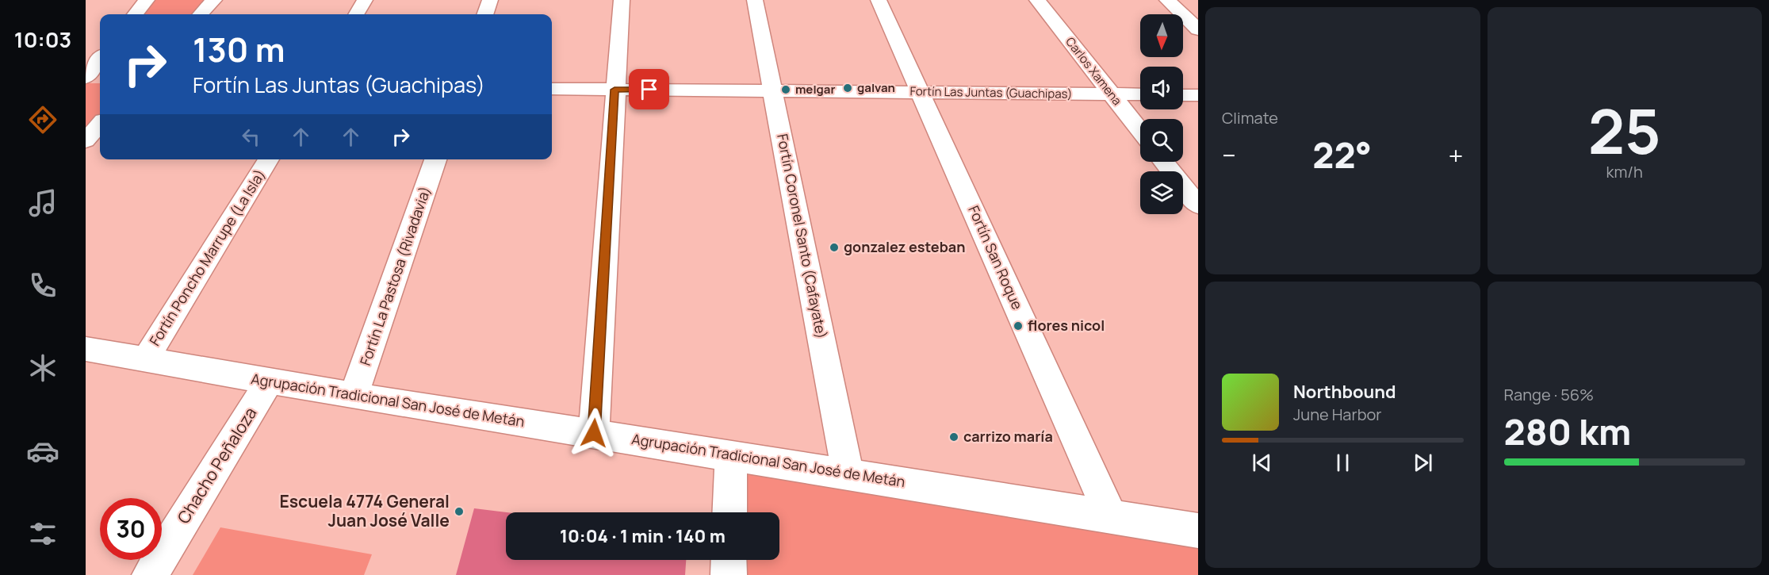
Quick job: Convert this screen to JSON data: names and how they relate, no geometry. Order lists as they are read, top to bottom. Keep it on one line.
{"streets":{"street":["Carlos Xamena","Fortín Las Juntas (Guachipas)","Fortín Coronel Santo (Cafayate)","Fortín Poncho Marrupe (La Isla)","Fortín San Roque","Fortín La Pastosa (Rivadavia)","Agrupación Tradicional San José de Metán","Chacho Peñaloza"]},"crossings":[["Carlos Xamena","Fortín Las Juntas (Guachipas)"],["Fortín Las Juntas (Guachipas)","Fortín Coronel Santo (Cafayate)"],["Fortín Las Juntas (Guachipas)","Fortín San Roque"],["Fortín Coronel Santo (Cafayate)","Agrupación Tradicional San José de Metán"],["Fortín Poncho Marrupe (La Isla)","Agrupación Tradicional San José de Metán"],["Fortín San Roque","Agrupación Tradicional San José de Metán"],["Fortín La Pastosa (Rivadavia)","Agrupación Tradicional San José de Metán"],["Agrupación Tradicional San José de Metán","Chacho Peñaloza"]],"places":["galvan","melgar","gonzalez esteban","flores nicol","carrizo maría","Escuela 4774 General Juan José Valle"],"north":"bottom","page":{"tabs":"10:03","tile":["Climate",["25","km/h"],["Range · 56%","280 km"]],"turn":["130 m","Fortín Las Juntas (Guachipas)"],"heat":["−","22°","+"],"song":["Northbound","June Harbor"],"limit":"30","trip":"10:04 · 1 min · 140 m"}}
